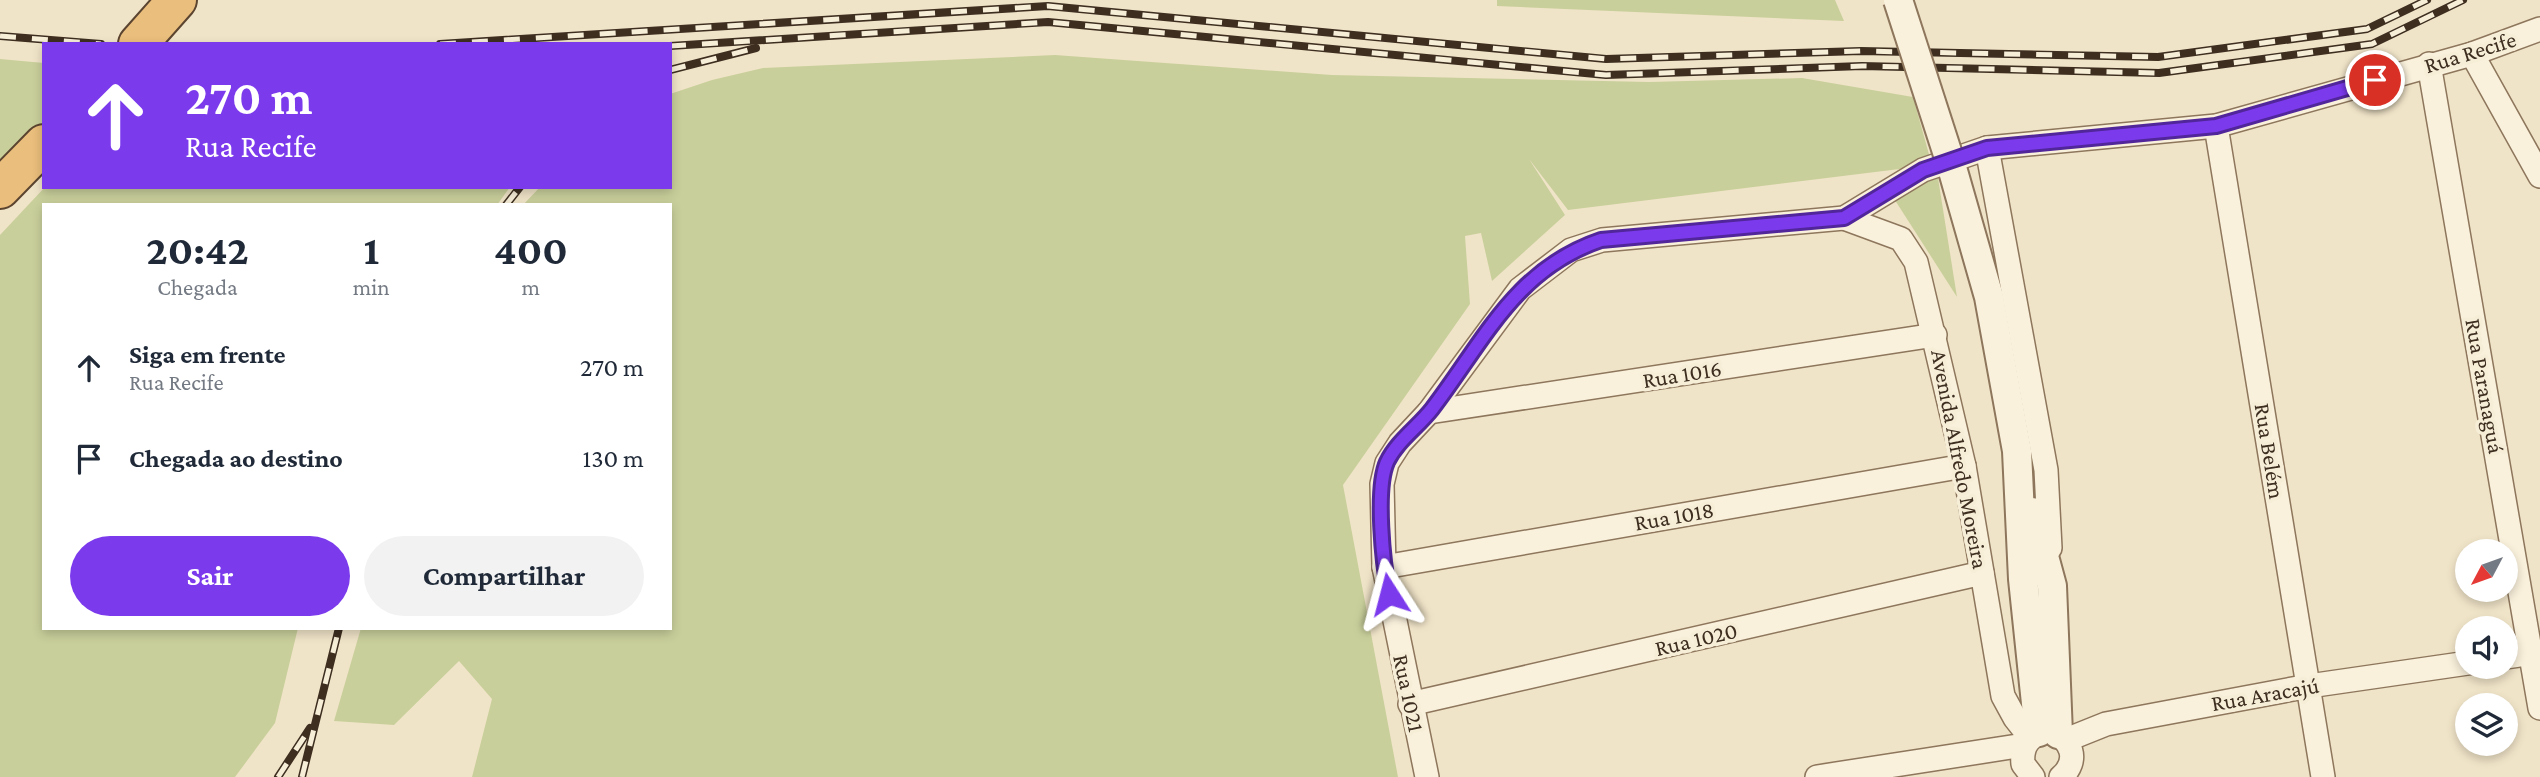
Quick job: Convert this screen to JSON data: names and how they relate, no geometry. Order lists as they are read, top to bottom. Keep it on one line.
{"streets":{"street":["Rua Recife","Rua 1016","Rua Paranaguá","Rua Belém","Avenida Alfredo Moreira","Rua 1018","Rua 1020","Rua 1021","Rua Aracajú"]},"crossings":[["Rua Recife","Rua Paranaguá"],["Rua Recife","Rua Belém"],["Rua Recife","Avenida Alfredo Moreira"],["Rua Recife","Rua 1021"],["Rua 1016","Avenida Alfredo Moreira"],["Rua 1016","Rua 1021"],["Rua Belém","Rua Aracajú"],["Avenida Alfredo Moreira","Rua 1018"],["Avenida Alfredo Moreira","Rua 1020"],["Avenida Alfredo Moreira","Rua 1021"],["Avenida Alfredo Moreira","Rua Aracajú"],["Rua 1018","Rua 1021"],["Rua 1020","Rua 1021"]],"north":"bottom left","page":{"turn":["270 m","Rua Recife"],"eta":["20:42","Chegada","1","min","400","m"],"list":[{"name":"Siga em frente","note":"Rua Recife","value":"270 m"},{"name":"Chegada ao destino","value":"130 m"}],"buttons":["Sair","Compartilhar"]}}
